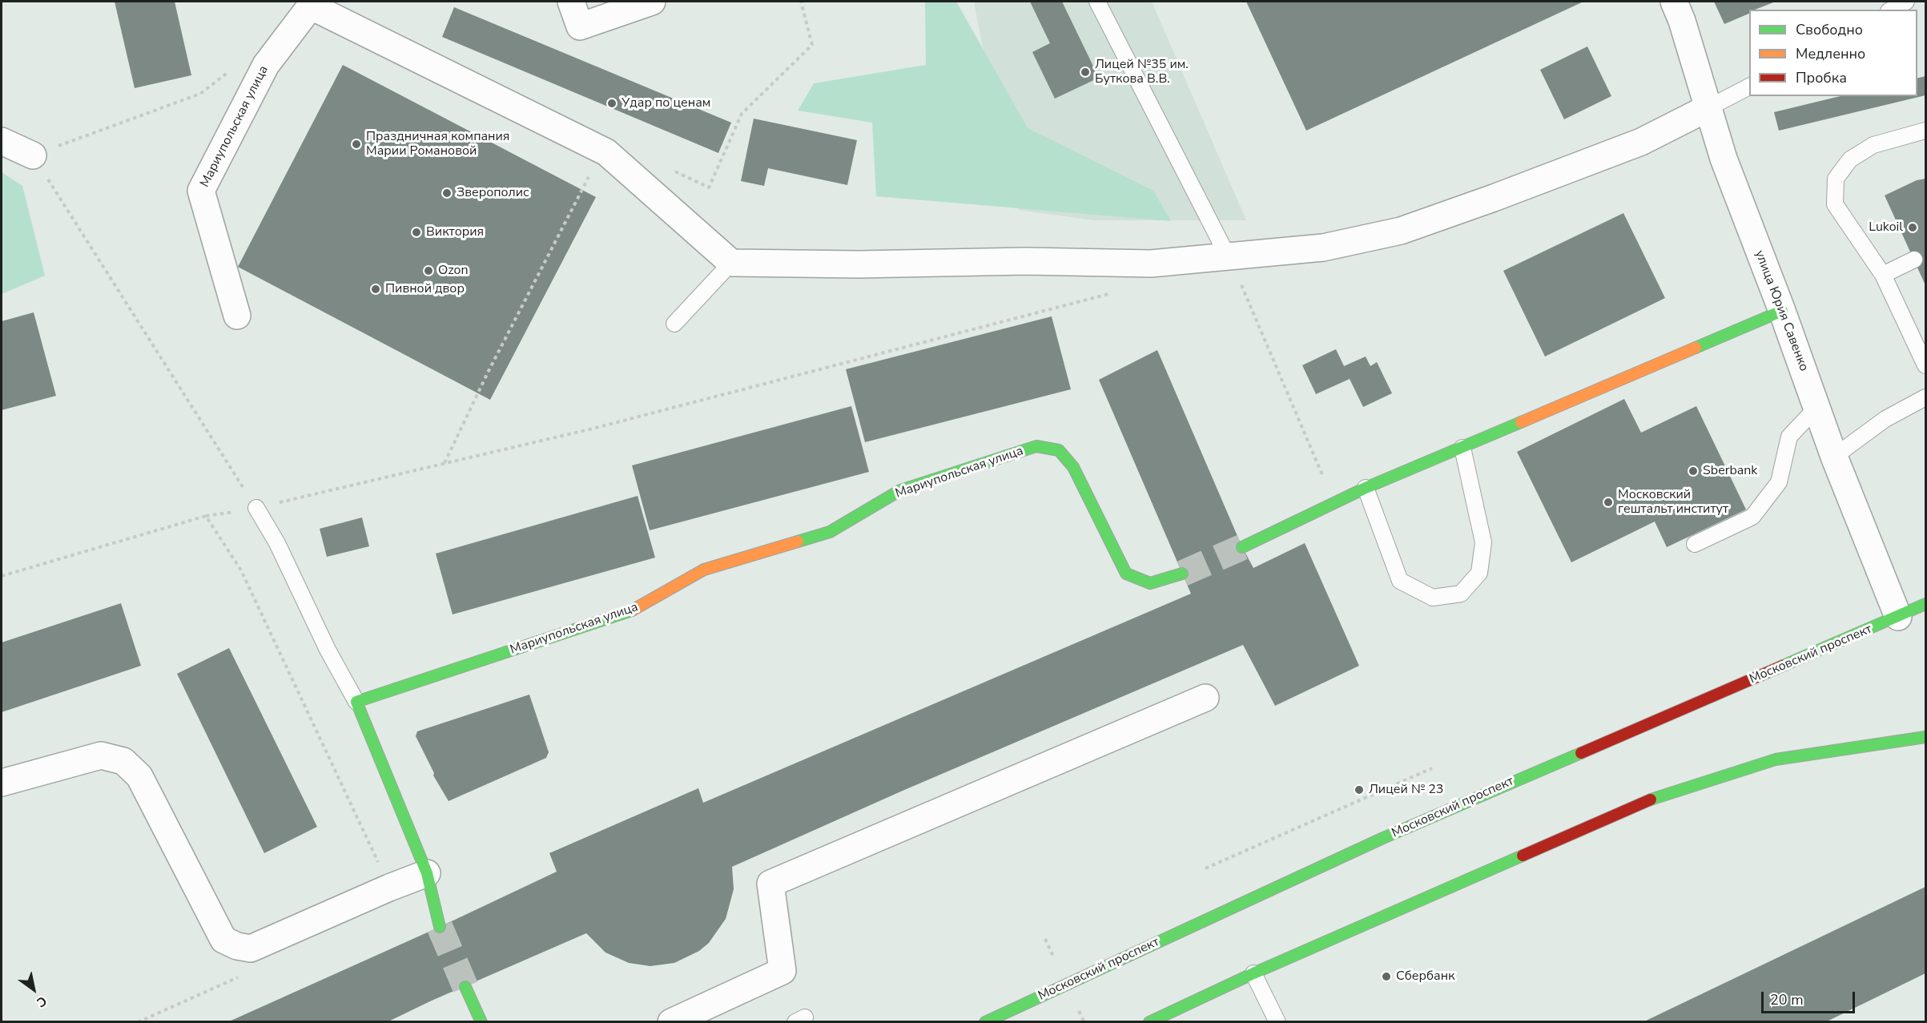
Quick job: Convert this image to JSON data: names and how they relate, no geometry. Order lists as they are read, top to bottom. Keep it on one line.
{"streets":{"main road":["Мариупольская улица","Московский проспект"],"street":["улица Юрия Савенко"]},"crossings":[["улица Юрия Савенко","Московский проспект"]],"places":["Лицей №35 им. Буткова В.В.","Удар по ценам","Праздничная компания Марии Романовой","Зверополис","Lukoil","Виктория","Ozon","Пивной двор","Sberbank","Московский гештальт институт","Лицей № 23","Сбербанк"],"legend":["Свободно","Медленно","Пробка"],"scale_bar":"20 m","north":"bottom right"}
